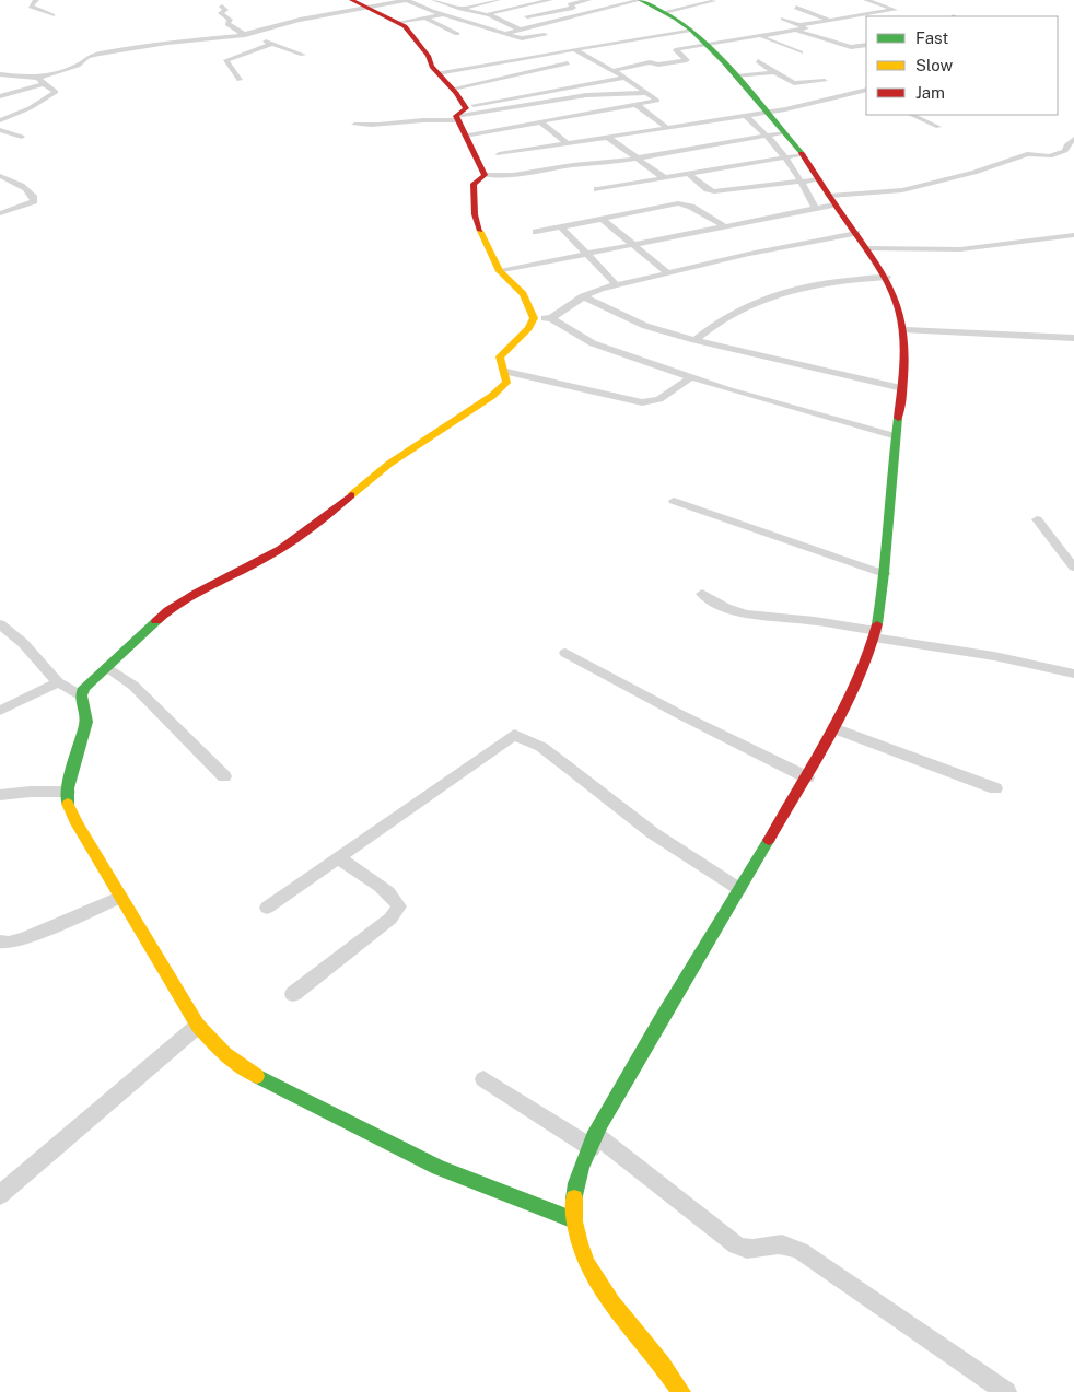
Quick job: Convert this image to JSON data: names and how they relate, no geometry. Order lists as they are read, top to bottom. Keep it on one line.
{"legend":["Fast","Slow","Jam"]}
